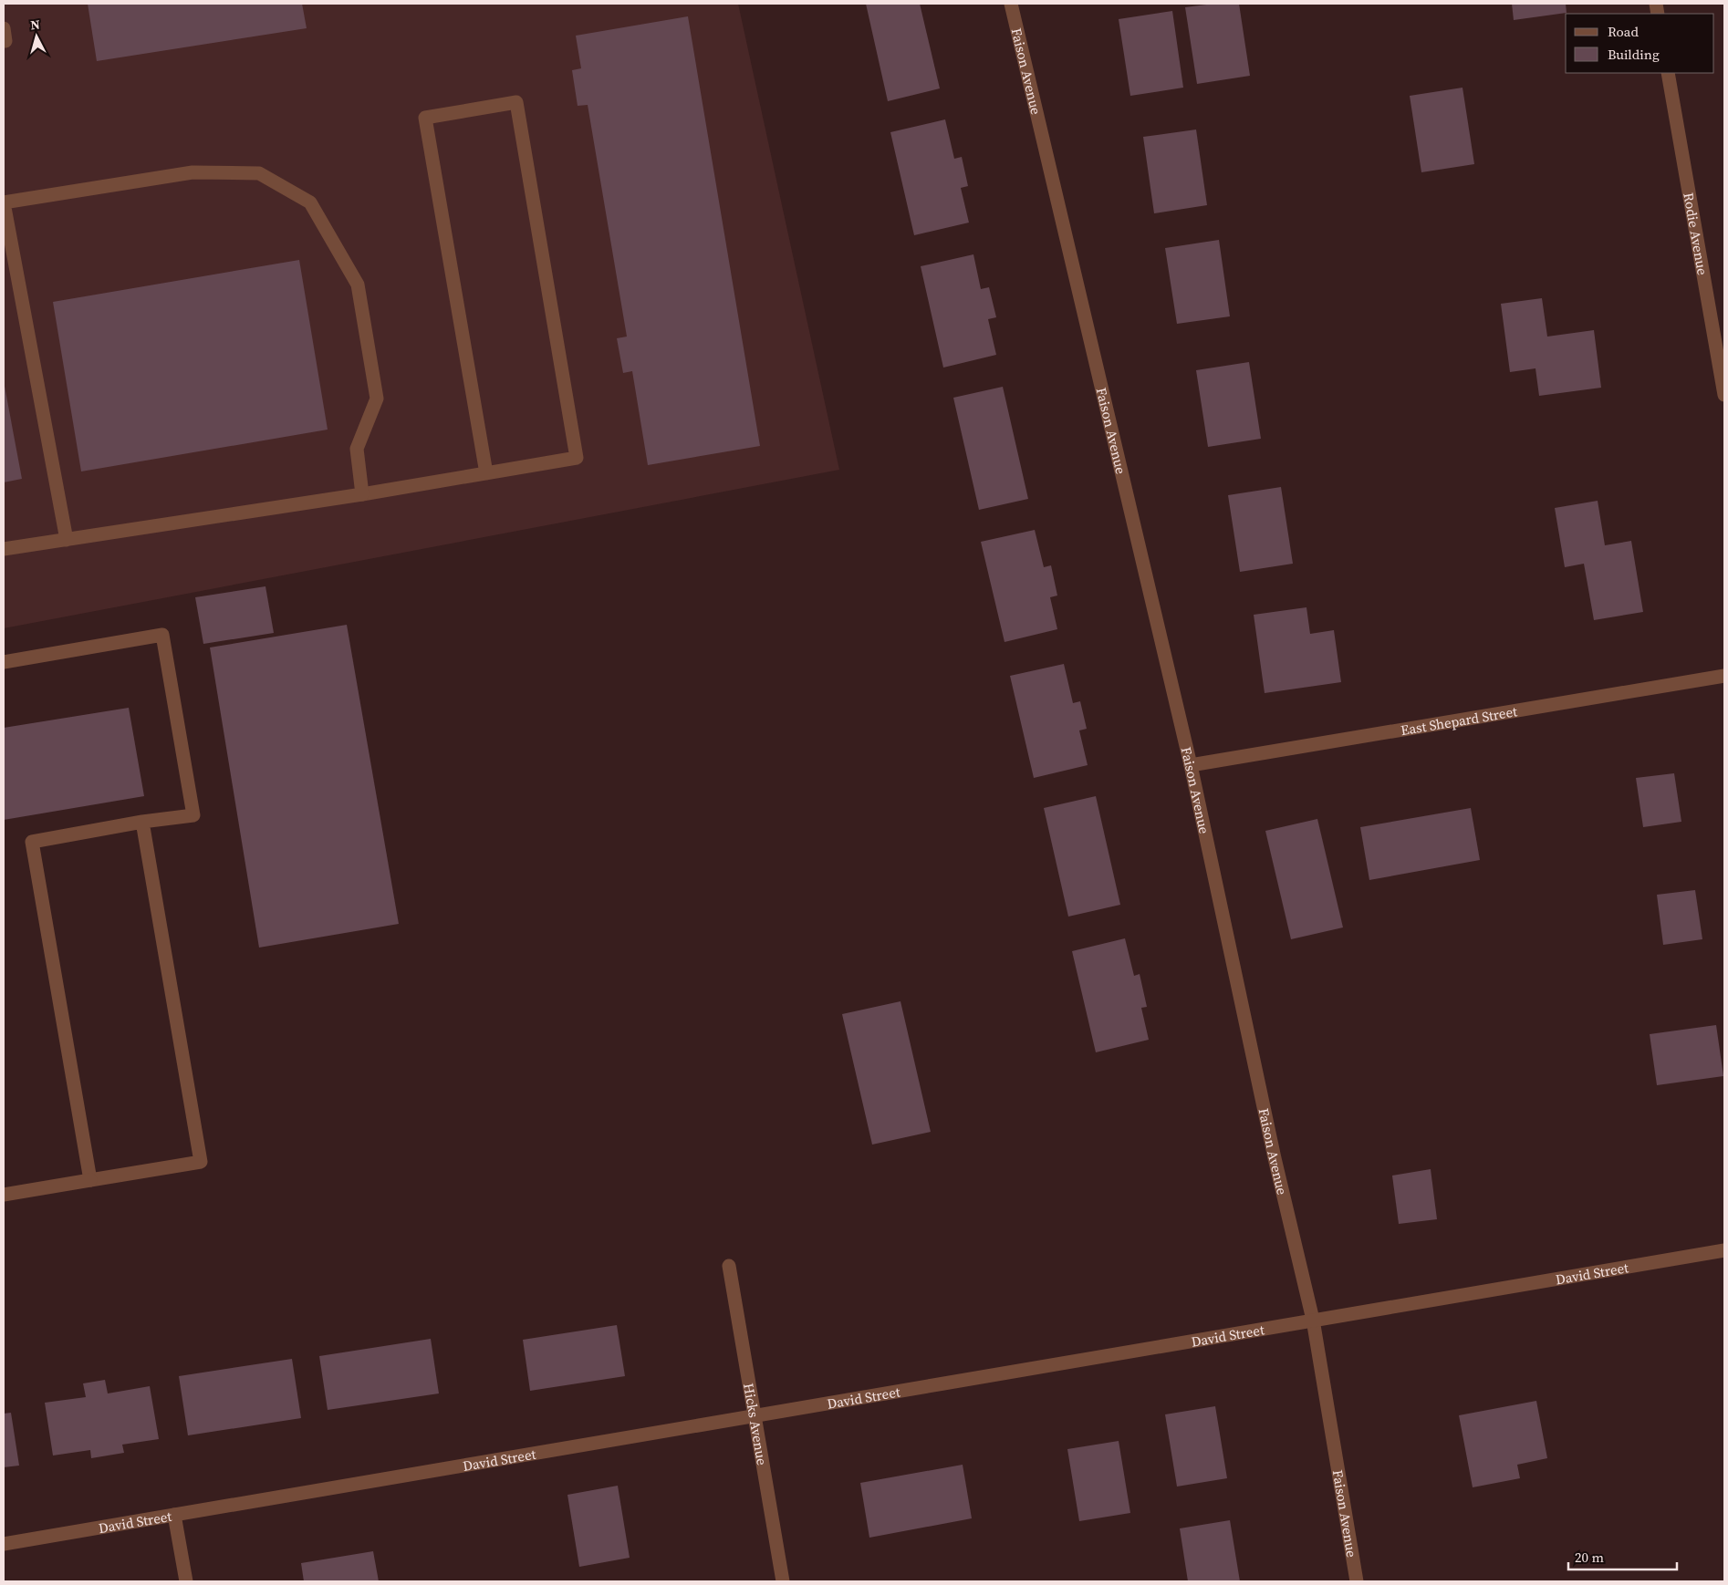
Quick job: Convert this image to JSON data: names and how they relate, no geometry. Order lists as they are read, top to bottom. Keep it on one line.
{"streets":{"street":["Faison Avenue","Rodie Avenue","East Shepard Street","David Street","Hicks Avenue"]},"crossings":[["Faison Avenue","East Shepard Street"],["Faison Avenue","David Street"],["David Street","Hicks Avenue"]],"legend":["Road","Building"],"scale_bar":"20 m","north":"top"}
